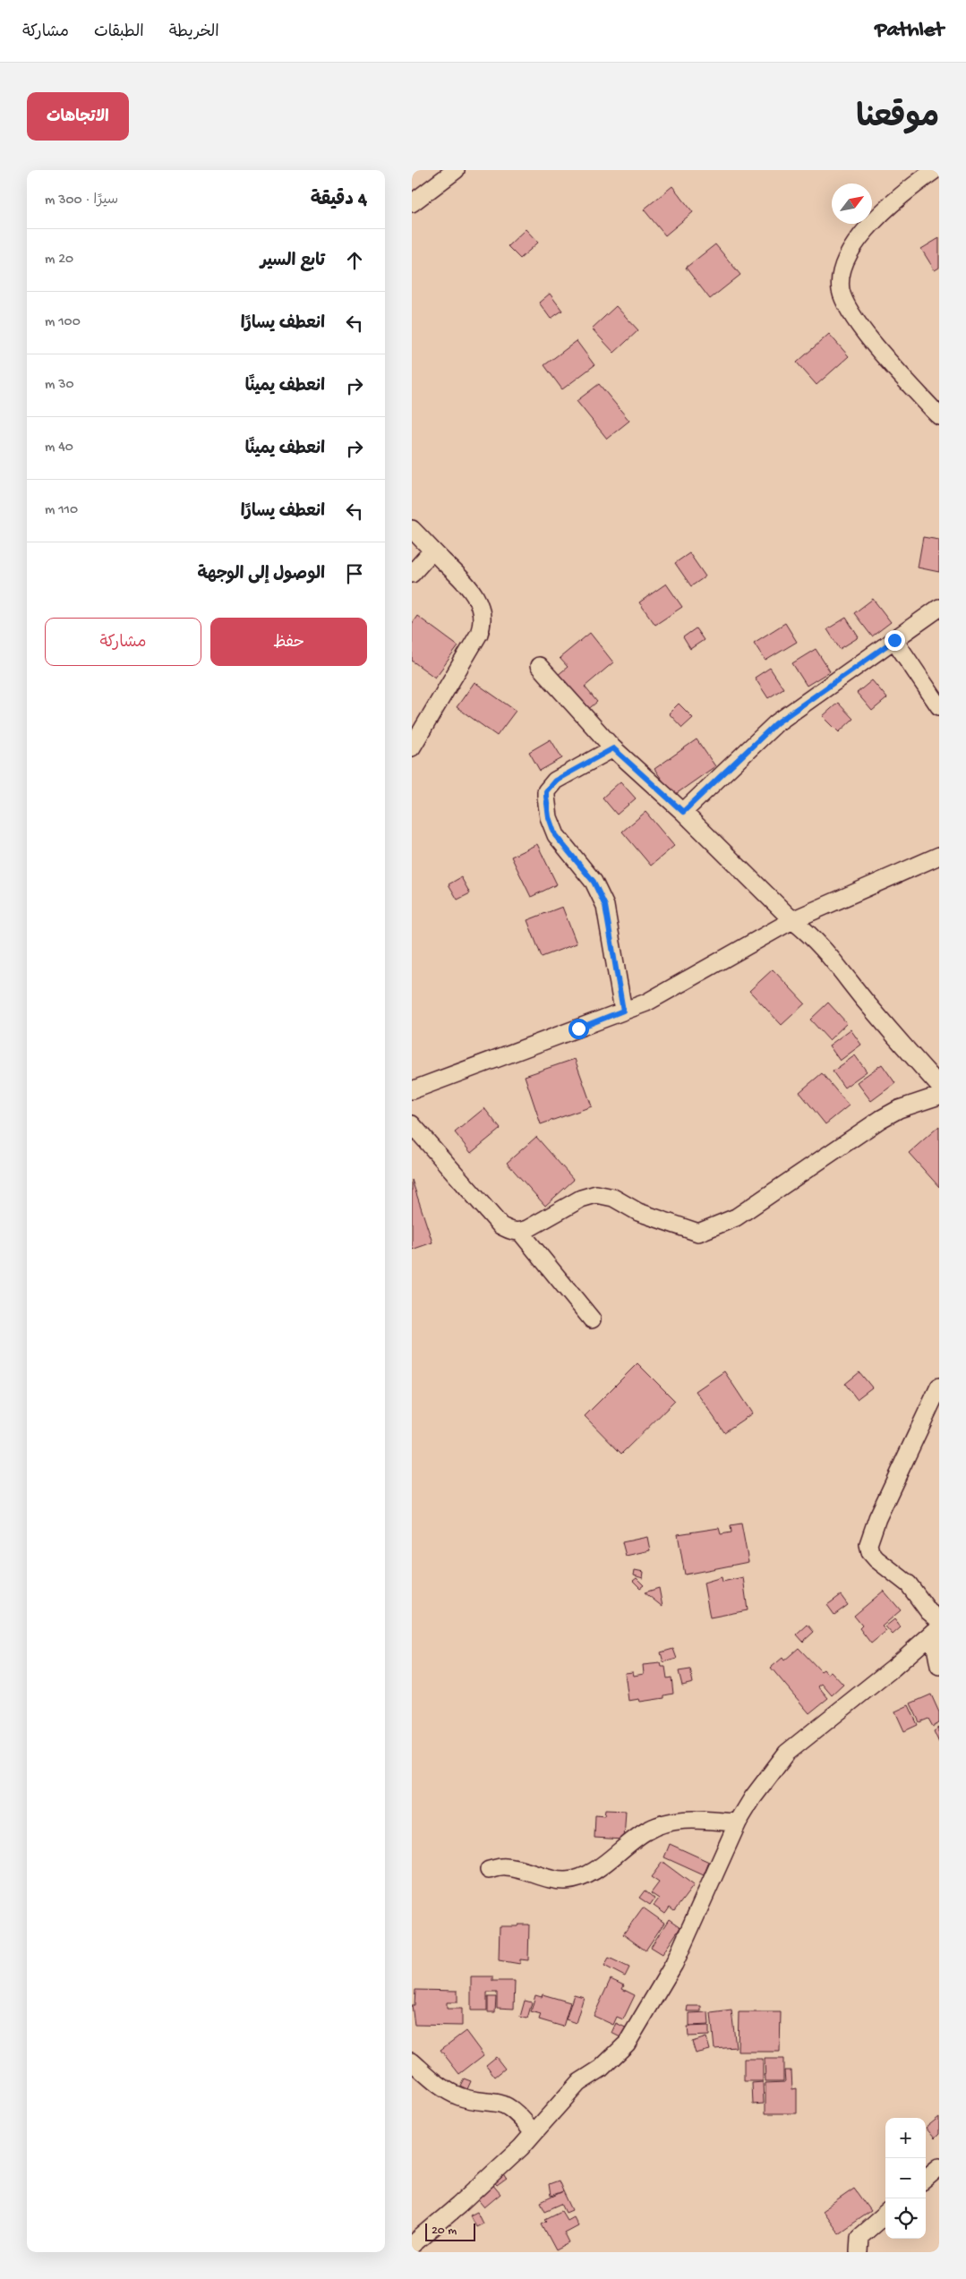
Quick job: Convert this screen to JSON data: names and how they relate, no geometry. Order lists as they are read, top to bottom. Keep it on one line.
{"scale_bar":"20 m","north":"top right","page":{"header":"Pathlet","nav":["الخريطة","الطبقات","مشاركة"],"title":"موقعنا","buttons":["الاتجاهات",["حفظ","مشاركة"]],"heading":["4 دقيقة","سيرًا · 300 m"],"list":[["تابع السير","20 m"],["انعطف يسارًا","100 m"],["انعطف يمينًا","30 m"],["انعطف يمينًا","40 m"],["انعطف يسارًا","110 m"],"الوصول إلى الوجهة"],"map_buttons":["+","−"],"scale":"20 m"}}
